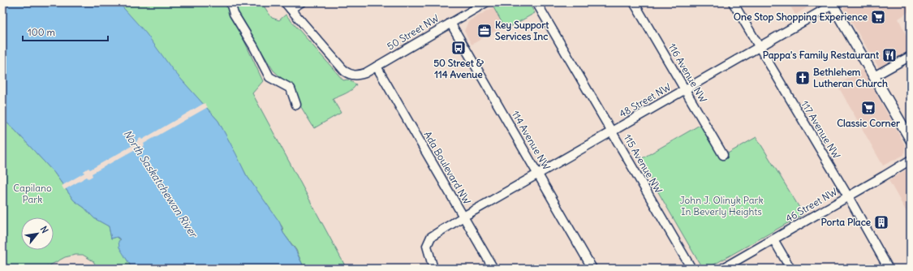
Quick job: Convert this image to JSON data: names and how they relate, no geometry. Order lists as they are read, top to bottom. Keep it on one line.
{"streets":{"street":["50 Street NW","116 Avenue NW","48 Street NW","117 Avenue NW","114 Avenue NW","115 Avenue NW","Ada Boulevard NW","46 Street NW"]},"crossings":[["50 Street NW","114 Avenue NW"],["50 Street NW","Ada Boulevard NW"],["116 Avenue NW","48 Street NW"],["48 Street NW","117 Avenue NW"],["48 Street NW","114 Avenue NW"],["48 Street NW","115 Avenue NW"],["48 Street NW","Ada Boulevard NW"],["117 Avenue NW","46 Street NW"]],"water":["North Saskatchewan River"],"parks":["Capilano Park","John J. Olinyk Park In Beverly Heights"],"places":{"supermarket":["One Stop Shopping Experience","Classic Corner"],"office":["Key Support Services Inc"],"bus stop":["50 Street & 114 Avenue"],"restaurant":["Pappa's Family Restaurant"],"church":["Bethlehem Lutheran Church"],"building":["Porta Place"]},"scale_bar":"100 m","north":"top right"}
